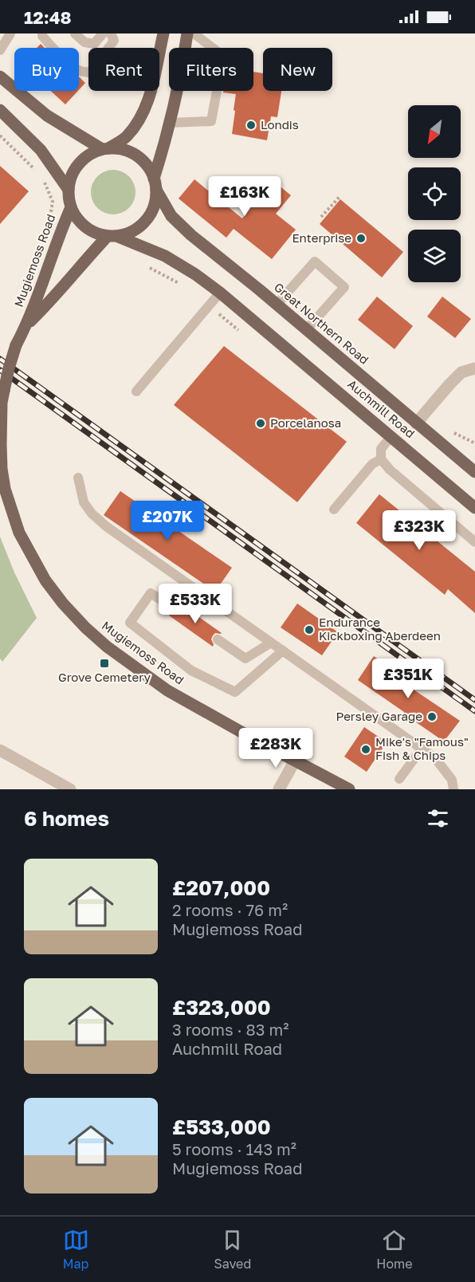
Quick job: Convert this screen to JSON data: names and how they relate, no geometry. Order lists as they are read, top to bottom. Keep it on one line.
{"streets":{"main road":["Mugiemoss Road","Great Northern Road","Auchmill Road"]},"crossings":[["Mugiemoss Road","Great Northern Road"]],"places":{"other":["Londis","Enterprise","Porcelanosa","Endurance Kickboxing Aberdeen","Persley Garage","Mike's \"Famous\" Fish & Chips"],"transit":["Grove Cemetery"]},"north":"bottom left","page":{"status":"12:48","chip":["Buy","Rent","Filters","New"],"price":["£163K","£207K","£323K","£533K","£351K","£283K"],"heading":"6 homes","list":[{"name":"£207,000","note":"2 rooms · 76 m² · Mugiemoss Road"},{"name":"£323,000","note":"3 rooms · 83 m² · Auchmill Road"},{"name":"£533,000","note":"5 rooms · 143 m² · Mugiemoss Road"}],"tabs":["Map","Saved","Home"]}}
